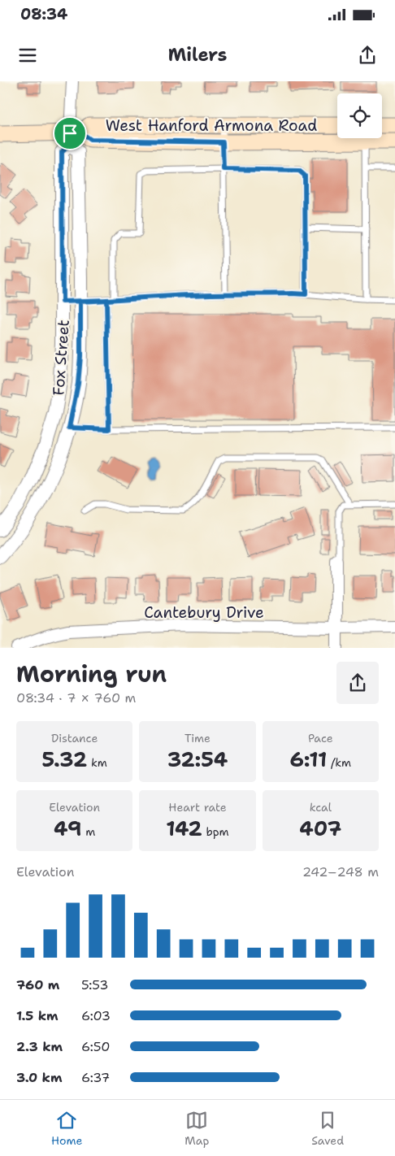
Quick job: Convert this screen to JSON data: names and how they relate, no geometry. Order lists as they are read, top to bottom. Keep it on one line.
{"streets":{"main road":["West Hanford Armona Road"],"street":["Fox Street","Cantebury Drive"]},"crossings":[["West Hanford Armona Road","Fox Street"]],"page":{"status":"08:34","header":"Milers","heading":["Morning run","08:34 · 7 × 760 m"],"stats":[["Distance","5.32 km"],["Time","32:54"],["Pace","6:11 /km"],["Elevation","49 m"],["Heart rate","142 bpm"],["kcal","407"]],"chart":["Elevation","242–248 m"],"list":[{"name":"760 m","note":"5:53"},{"name":"1.5 km","note":"6:03"},{"name":"2.3 km","note":"6:50"},{"name":"3.0 km","note":"6:37"}],"tabs":["Home","Map","Saved"]}}
